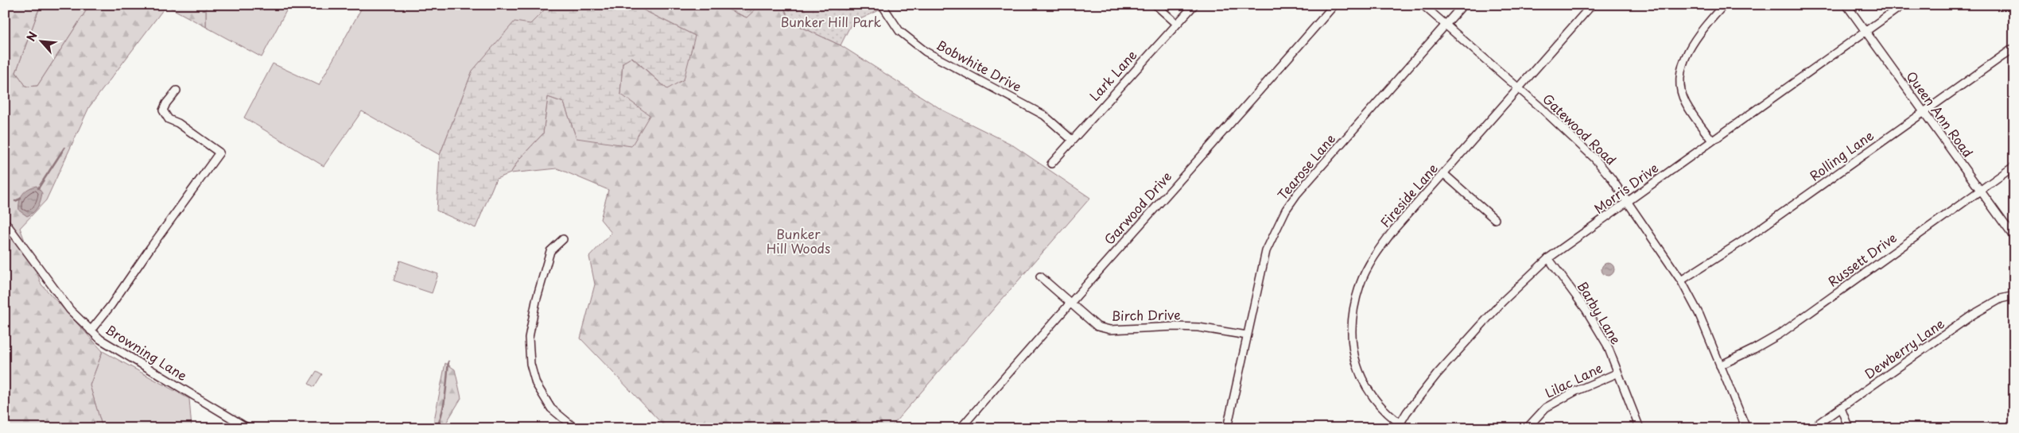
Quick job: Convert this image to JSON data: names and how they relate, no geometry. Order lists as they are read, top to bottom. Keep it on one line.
{"streets":{"street":["Bobwhite Drive","Lark Lane","Queen Ann Road","Gatewood Road","Rolling Lane","Tearose Lane","Morris Drive","Fireside Lane","Garwood Drive","Russett Drive","Barby Lane","Birch Drive","Dewberry Lane","Browning Lane","Lilac Lane"]},"crossings":[["Bobwhite Drive","Lark Lane"],["Queen Ann Road","Rolling Lane"],["Queen Ann Road","Morris Drive"],["Queen Ann Road","Russett Drive"],["Gatewood Road","Rolling Lane"],["Gatewood Road","Tearose Lane"],["Gatewood Road","Morris Drive"],["Gatewood Road","Fireside Lane"],["Gatewood Road","Russett Drive"],["Tearose Lane","Birch Drive"],["Morris Drive","Fireside Lane"],["Morris Drive","Barby Lane"],["Garwood Drive","Birch Drive"],["Barby Lane","Lilac Lane"]],"parks":["Bunker Hill Park","Bunker Hill Woods"],"north":"top left"}
